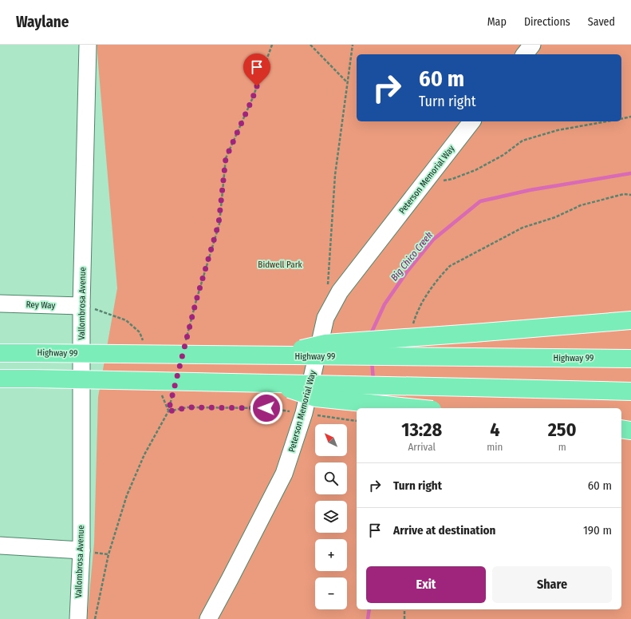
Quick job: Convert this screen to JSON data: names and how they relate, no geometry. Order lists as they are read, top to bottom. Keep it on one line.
{"streets":{"highway":["Highway 99"],"street":["Peterson Memorial Way","Vallombrosa Avenue","Rey Way"]},"crossings":[["Vallombrosa Avenue","Rey Way"]],"water":["Big Chico Creek"],"parks":["Bidwell Park"],"north":"top left","page":{"header":"Waylane","nav":["Map","Directions","Saved"],"turn":["60 m","Turn right"],"eta":["13:28","Arrival","4","min","250","m"],"map_buttons":["+","−"],"list":[{"name":"Turn right","value":"60 m"},{"name":"Arrive at destination","value":"190 m"}],"buttons":["Exit","Share"]}}
